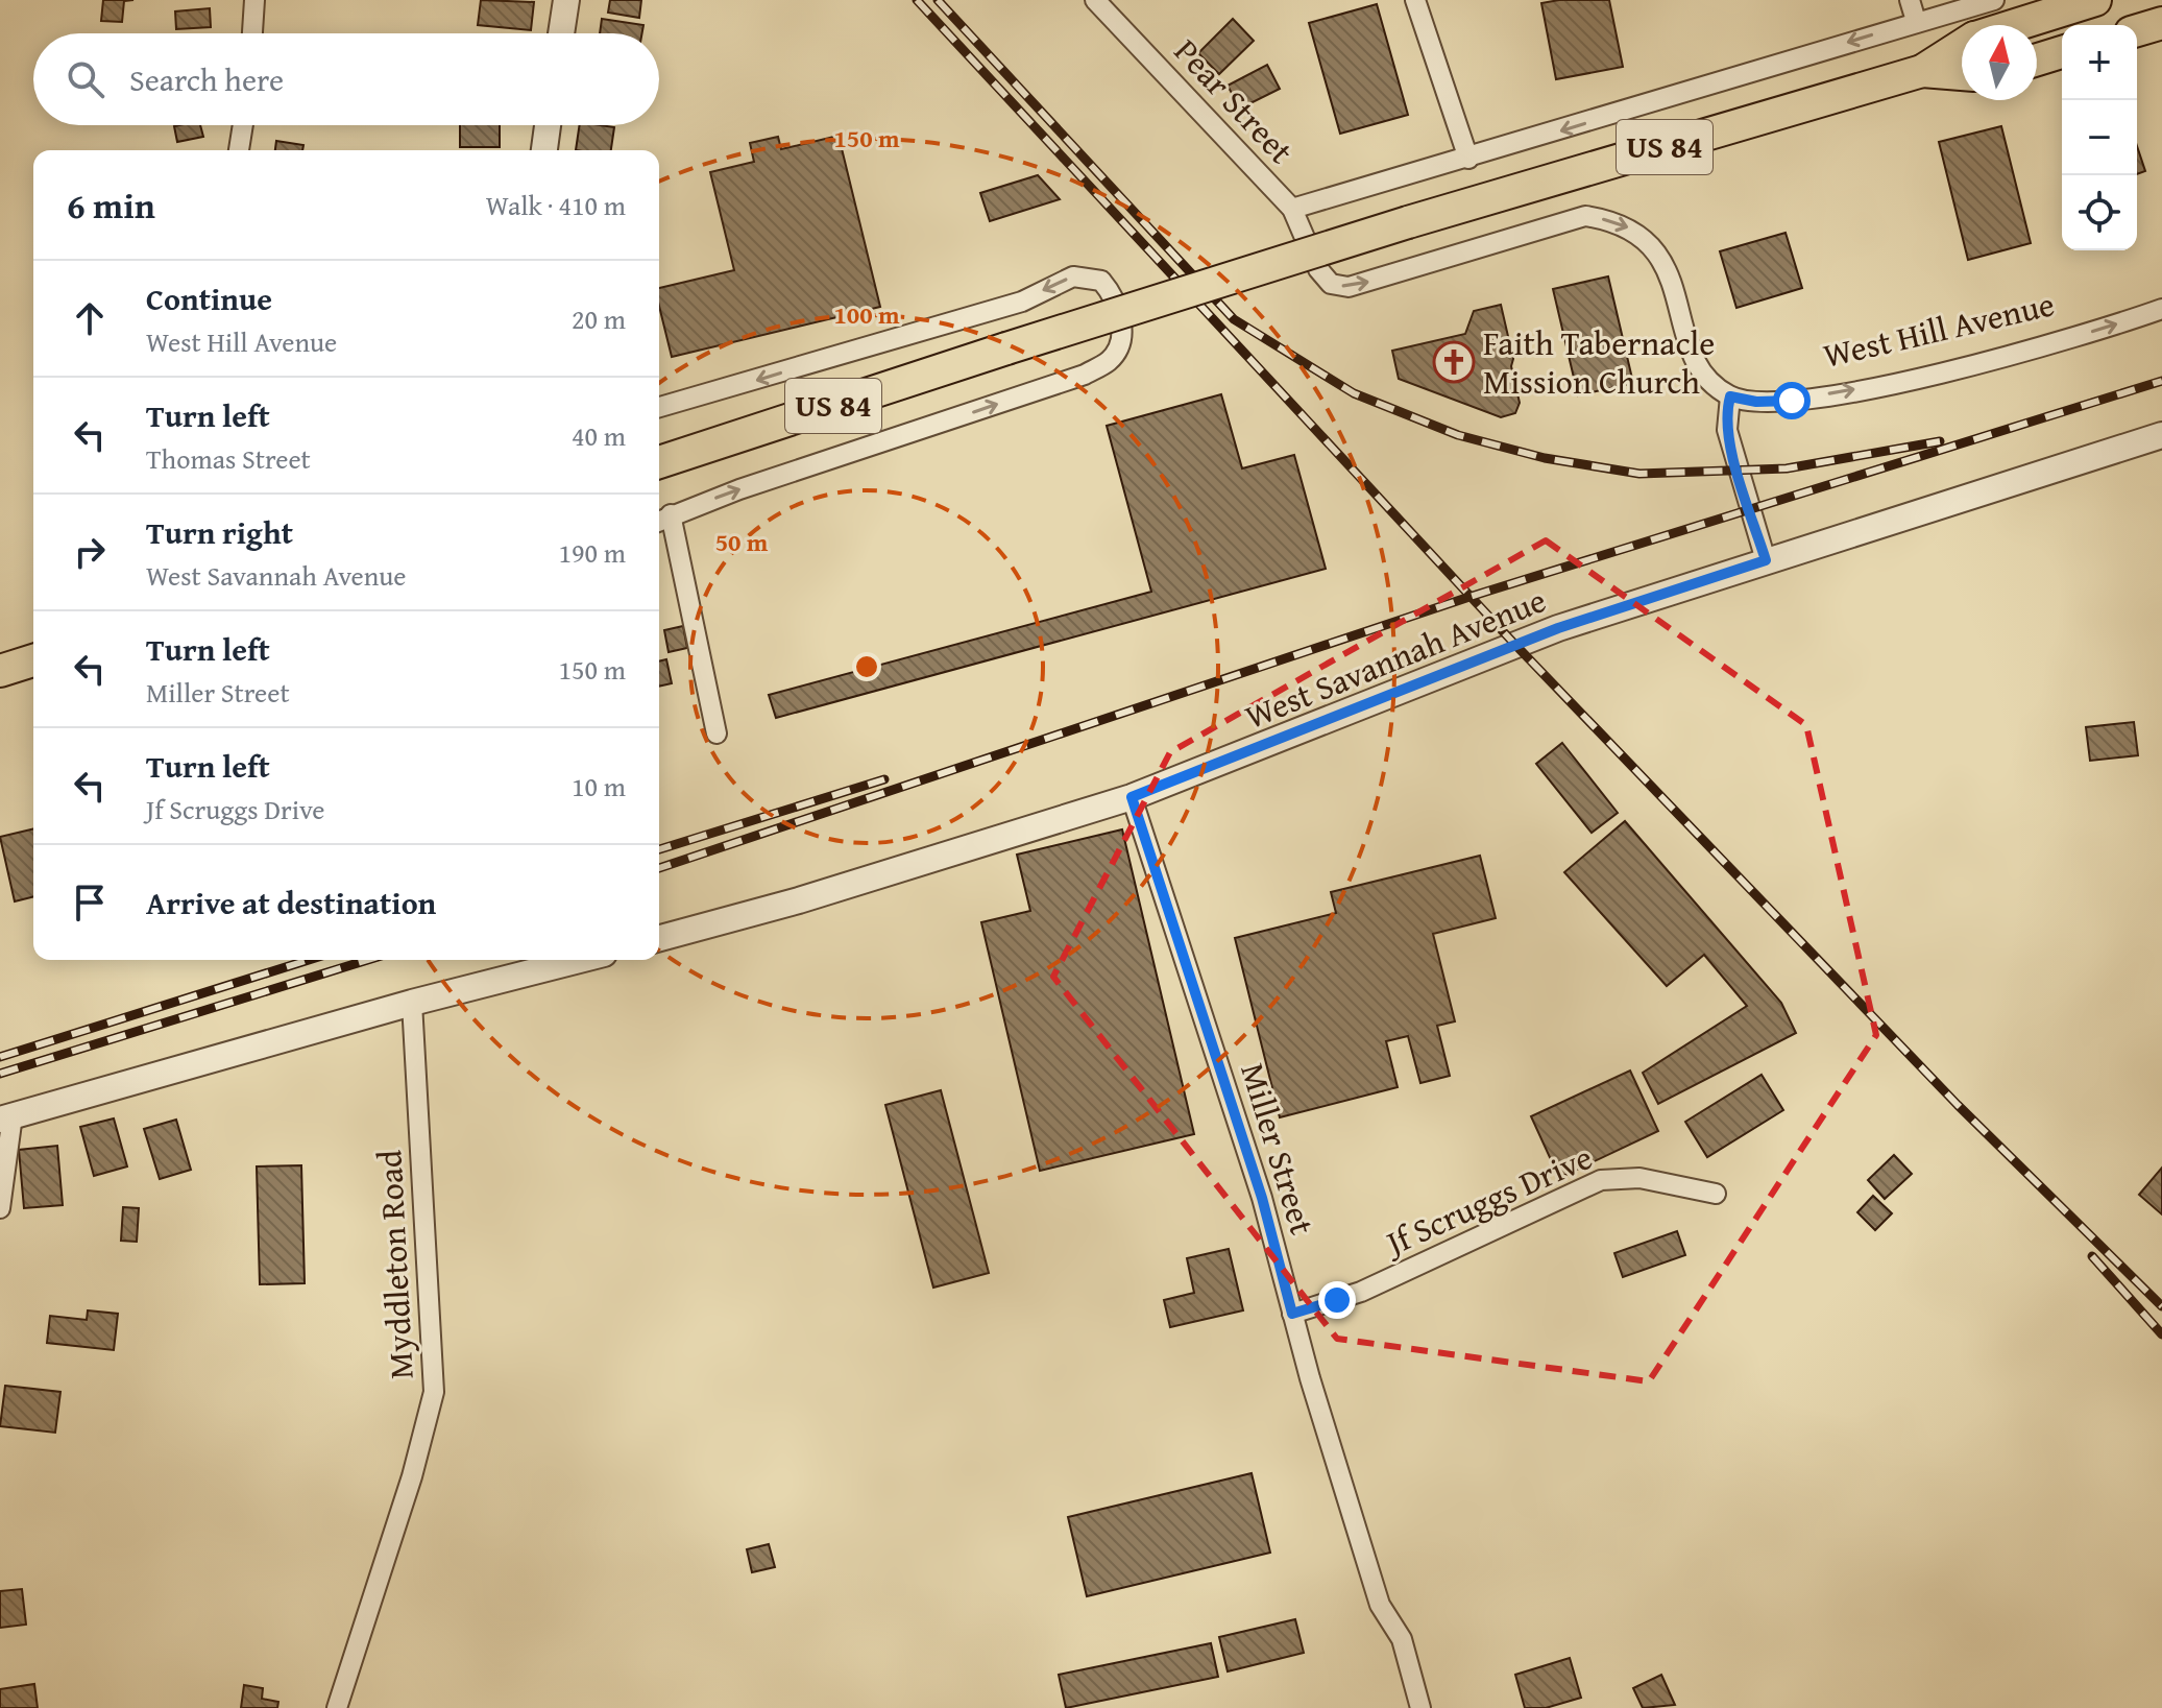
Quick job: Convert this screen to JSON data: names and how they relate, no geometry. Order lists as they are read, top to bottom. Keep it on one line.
{"streets":{"highway":["US 84"],"street":["Pear Street","West Hill Avenue","West Savannah Avenue","Miller Street","Jf Scruggs Drive","Myddleton Road"]},"crossings":[["West Savannah Avenue","Miller Street"],["Miller Street","Jf Scruggs Drive"]],"one_way":["West Hill Avenue"],"places":{"church":["Faith Tabernacle Mission Church"]},"north":"top","page":{"map_buttons":["+","−"],"search":"Search here","heading":["6 min","Walk · 410 m"],"list":[["Continue","West Hill Avenue","20 m"],["Turn left","Thomas Street","40 m"],["Turn right","West Savannah Avenue","190 m"],["Turn left","Miller Street","150 m"],["Turn left","Jf Scruggs Drive","10 m"],"Arrive at destination"]},"rings":["150 m","100 m","50 m"]}
